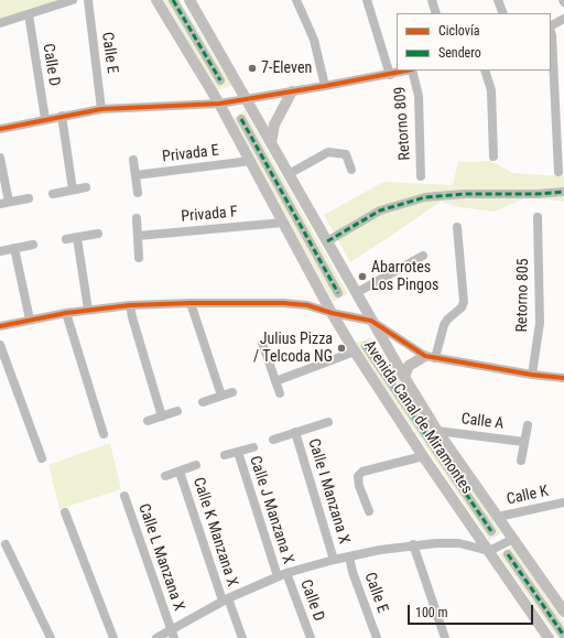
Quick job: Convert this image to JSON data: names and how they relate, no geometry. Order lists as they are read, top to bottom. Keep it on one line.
{"streets":{"main road":["Avenida Canal de Miramontes"],"street":["Calle E","Calle D","Retorno 809","Privada E","Privada F","Retorno 805","Calle A","Calle I Manzana X","Calle K","Calle J Manzana X","Calle K Manzana X","Calle L Manzana X"]},"crossings":[["Privada E","Avenida Canal de Miramontes"],["Privada F","Avenida Canal de Miramontes"],["Avenida Canal de Miramontes","Calle A"],["Avenida Canal de Miramontes","Calle K"]],"places":["7-Eleven","Abarrotes Los Pingos","Julius Pizza / Telcoda NG"],"legend":["Ciclovía","Sendero"],"scale_bar":"100 m"}
